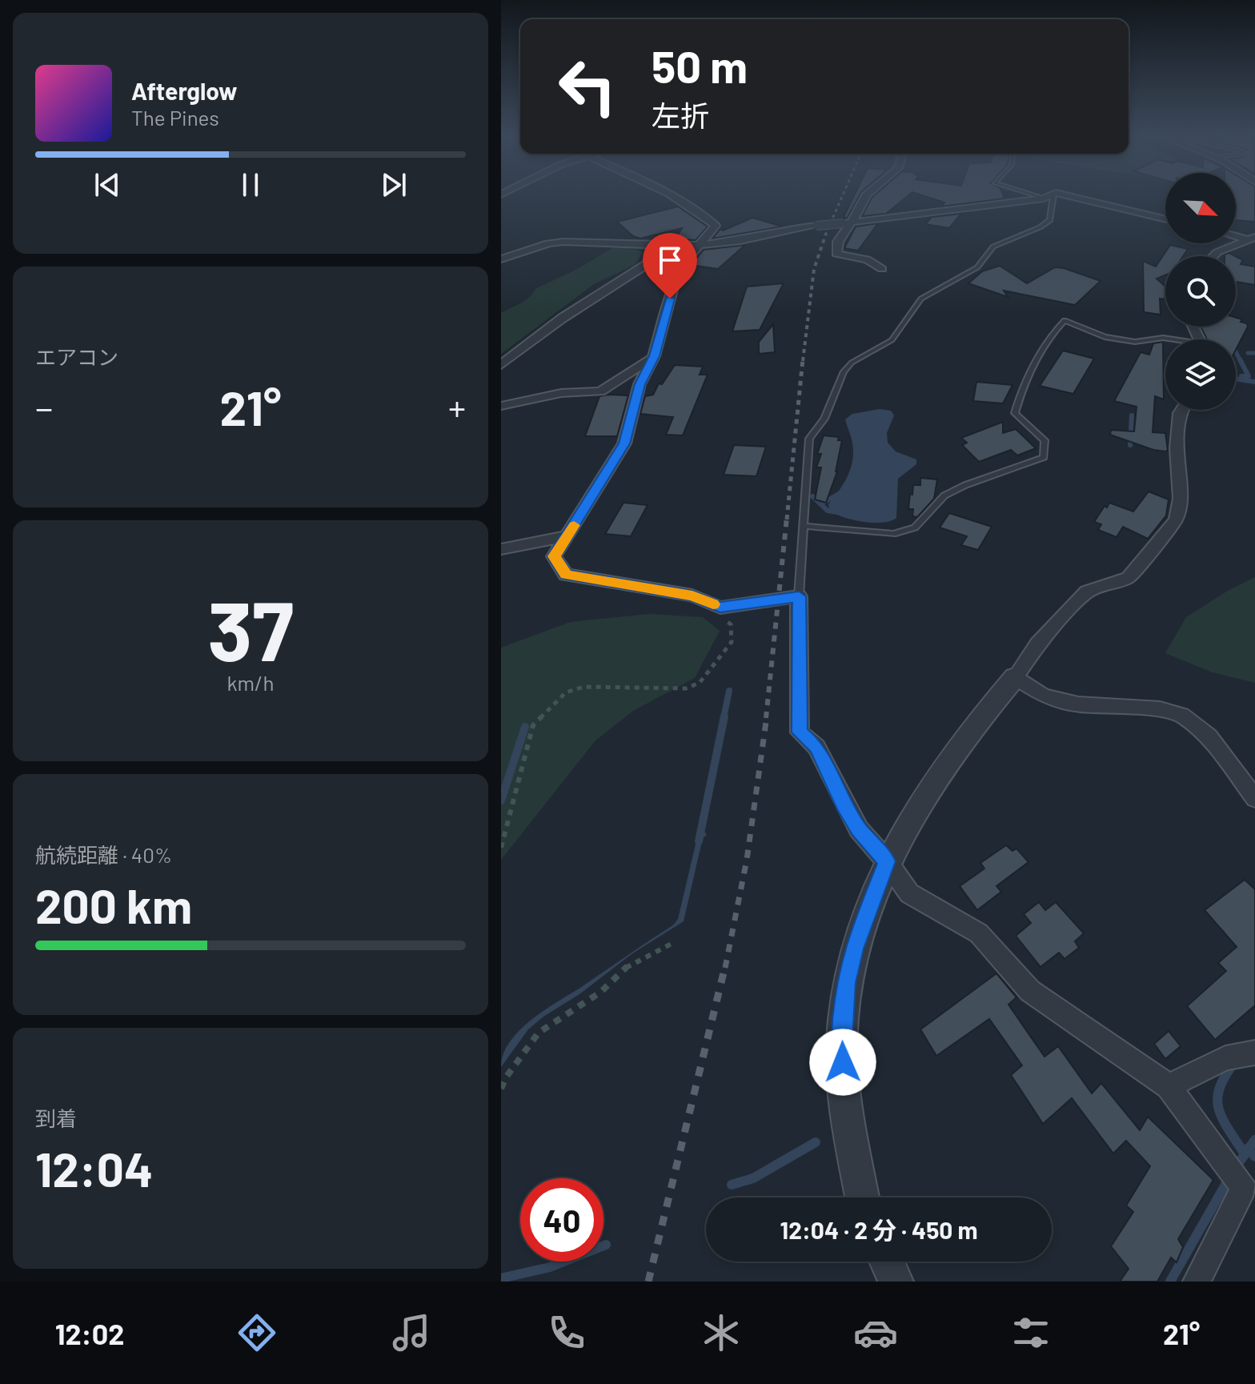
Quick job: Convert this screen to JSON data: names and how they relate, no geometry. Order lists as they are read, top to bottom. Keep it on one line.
{"north":"bottom right","page":{"turn":["50 m","左折"],"song":["Afterglow","The Pines"],"tile":["エアコン",["37","km/h"],["航続距離 · 40%","200 km"],["到着","12:04"]],"heat":["−","21°","+"],"limit":"40","trip":"12:04 · 2 分 · 450 m","tabs":["12:02","21°"]}}
